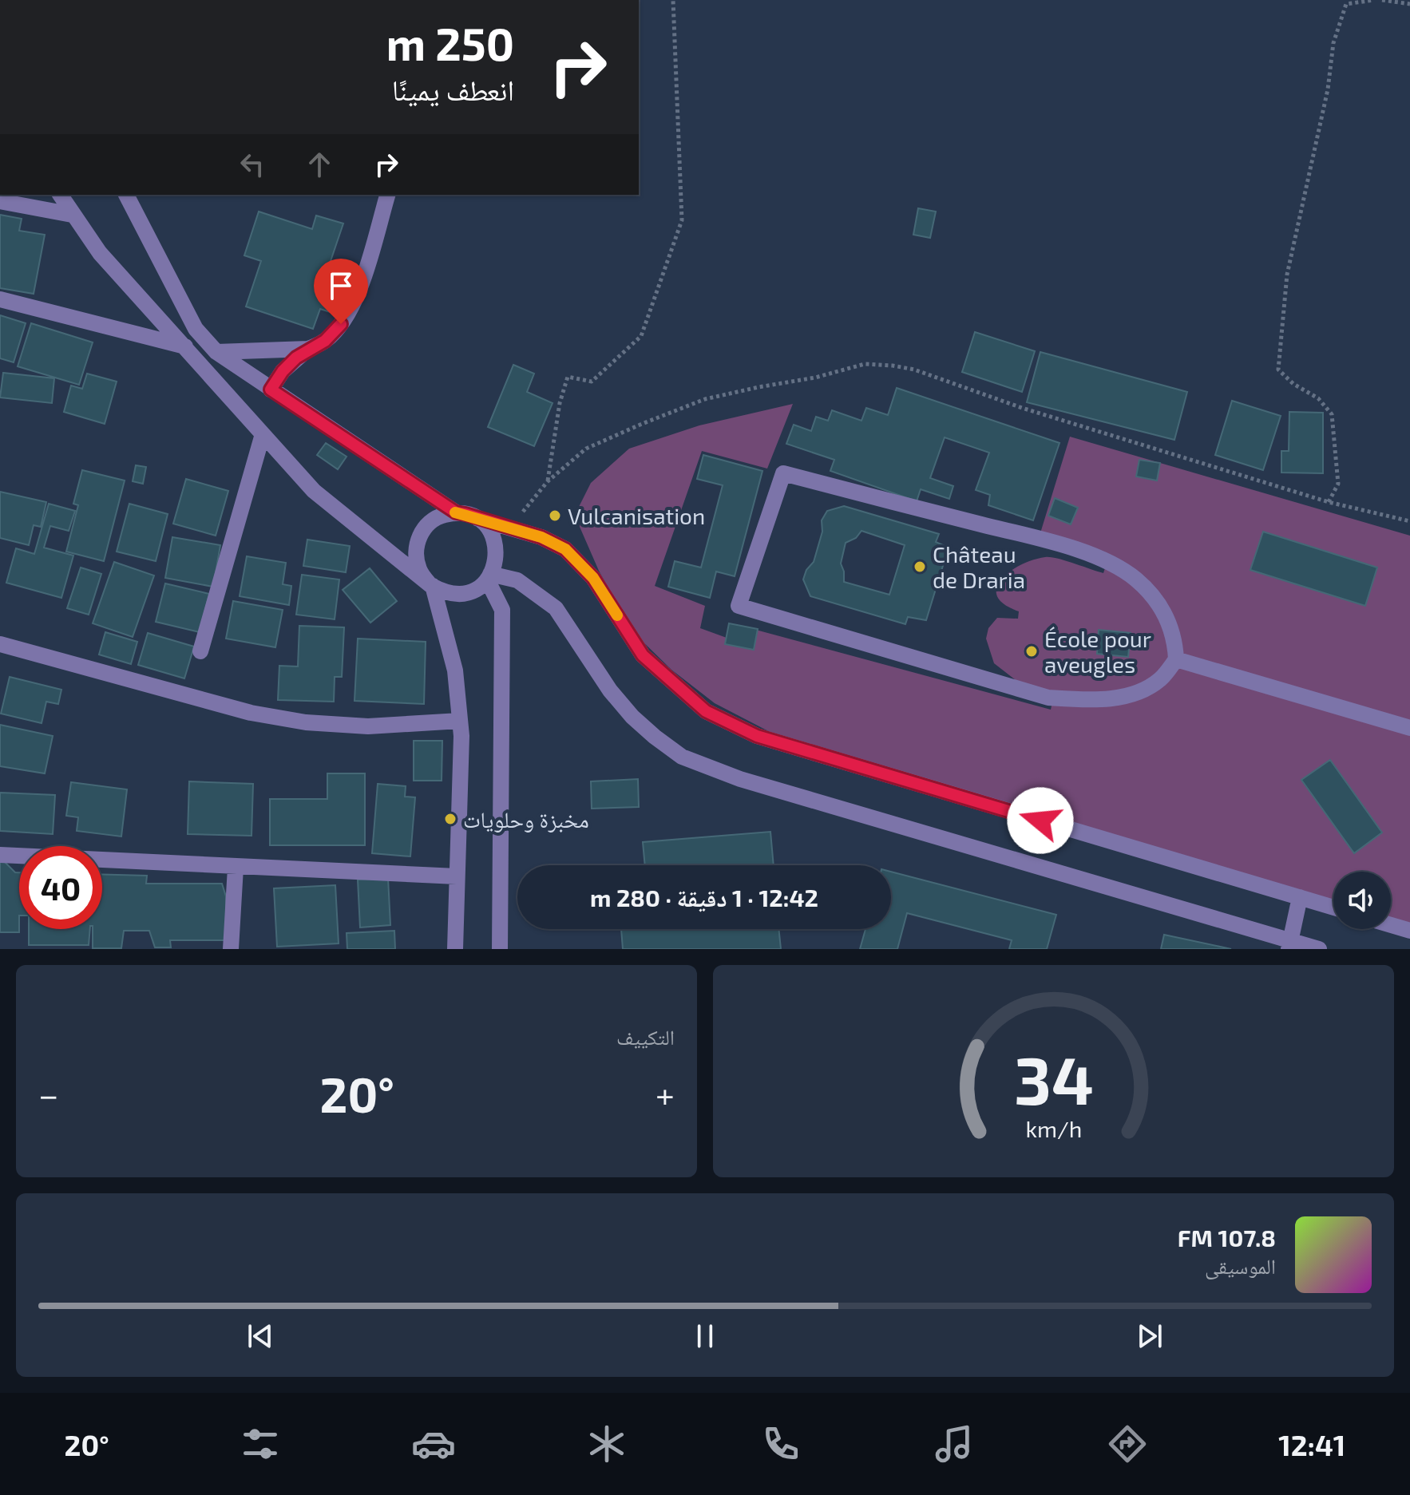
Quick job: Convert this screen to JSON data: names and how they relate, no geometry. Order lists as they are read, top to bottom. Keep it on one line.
{"places":["Vulcanisation","Château de Draria","École pour aveugles","مخبزة وحلويات"],"page":{"turn":["250 m","انعطف يمينًا"],"limit":"40","trip":"12:42 · 1 دقيقة · 280 m","tile":"التكييف","heat":["−","20°","+"],"song":["107.8 FM","الموسيقى"],"tabs":["12:41","20°"],"gauge":["34","km/h"]}}
